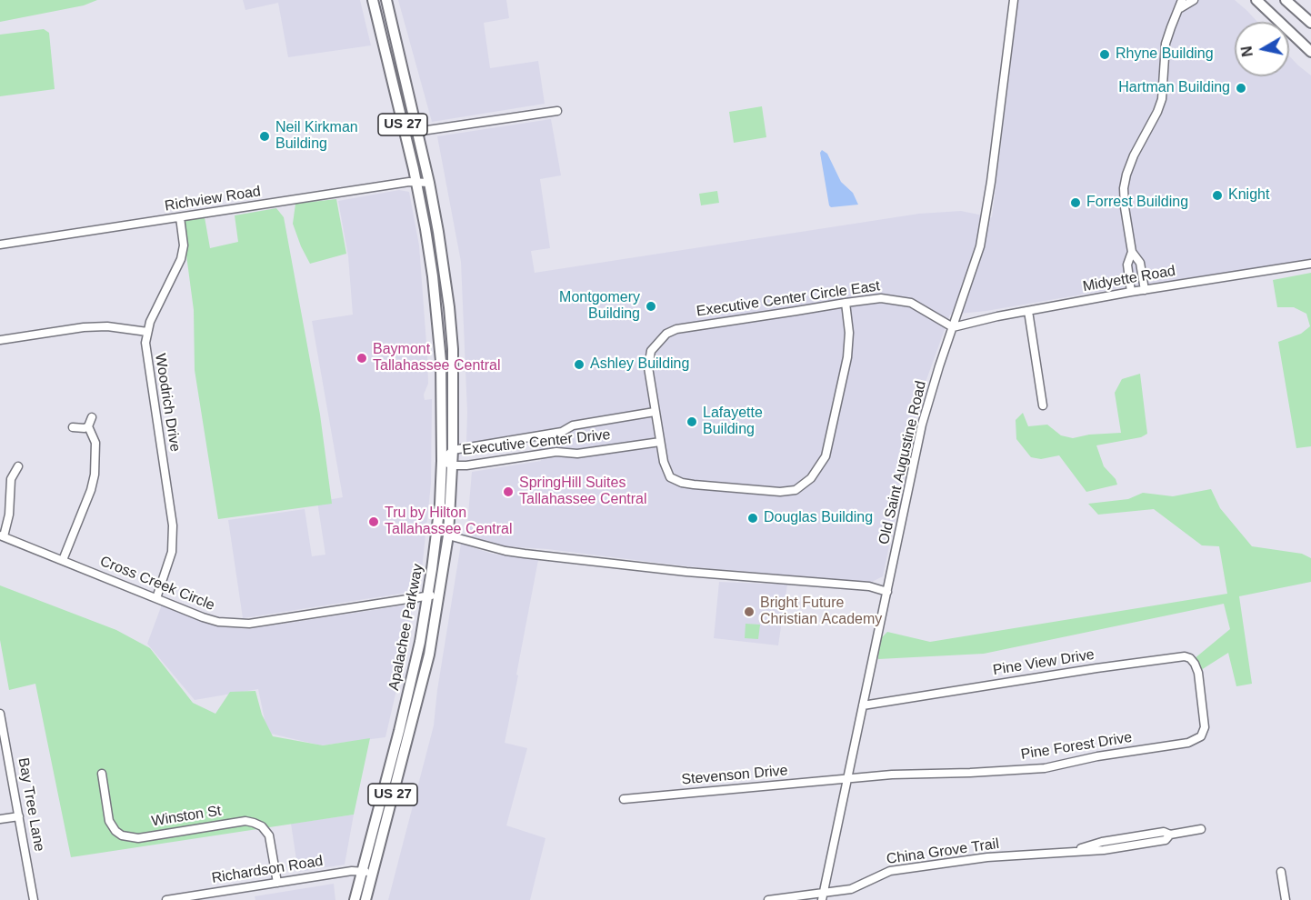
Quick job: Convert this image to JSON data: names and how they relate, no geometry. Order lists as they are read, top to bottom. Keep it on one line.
{"streets":{"main road":["US 27","Apalachee Parkway"],"street":["Richview Road","Midyette Road","Executive Center Circle East","Woodrich Drive","Executive Center Drive","Old Saint Augustine Road","Cross Creek Circle","Pine View Drive","Pine Forest Drive","Stevenson Drive","Bay Tree Lane","Winston St","China Grove Trail","Richardson Road"]},"crossings":[["Richview Road","Woodrich Drive"],["Richview Road","Apalachee Parkway"],["Midyette Road","Executive Center Circle East"],["Midyette Road","Old Saint Augustine Road"],["Executive Center Circle East","Executive Center Drive"],["Executive Center Circle East","Old Saint Augustine Road"],["Woodrich Drive","Cross Creek Circle"],["Executive Center Drive","Apalachee Parkway"],["Old Saint Augustine Road","Pine View Drive"],["Old Saint Augustine Road","Pine Forest Drive"],["Old Saint Augustine Road","Stevenson Drive"],["Old Saint Augustine Road","China Grove Trail"],["Cross Creek Circle","Apalachee Parkway"],["Apalachee Parkway","Richardson Road"],["Pine View Drive","Pine Forest Drive"],["Pine Forest Drive","Stevenson Drive"],["Winston St","Richardson Road"]],"places":["Rhyne Building","Hartman Building","Neil Kirkman Building","Knight","Forrest Building","Montgomery Building","Baymont Tallahassee Central","Ashley Building","Lafayette Building","SpringHill Suites Tallahassee Central","Douglas Building","Tru by Hilton Tallahassee Central","Bright Future Christian Academy"],"north":"left"}
